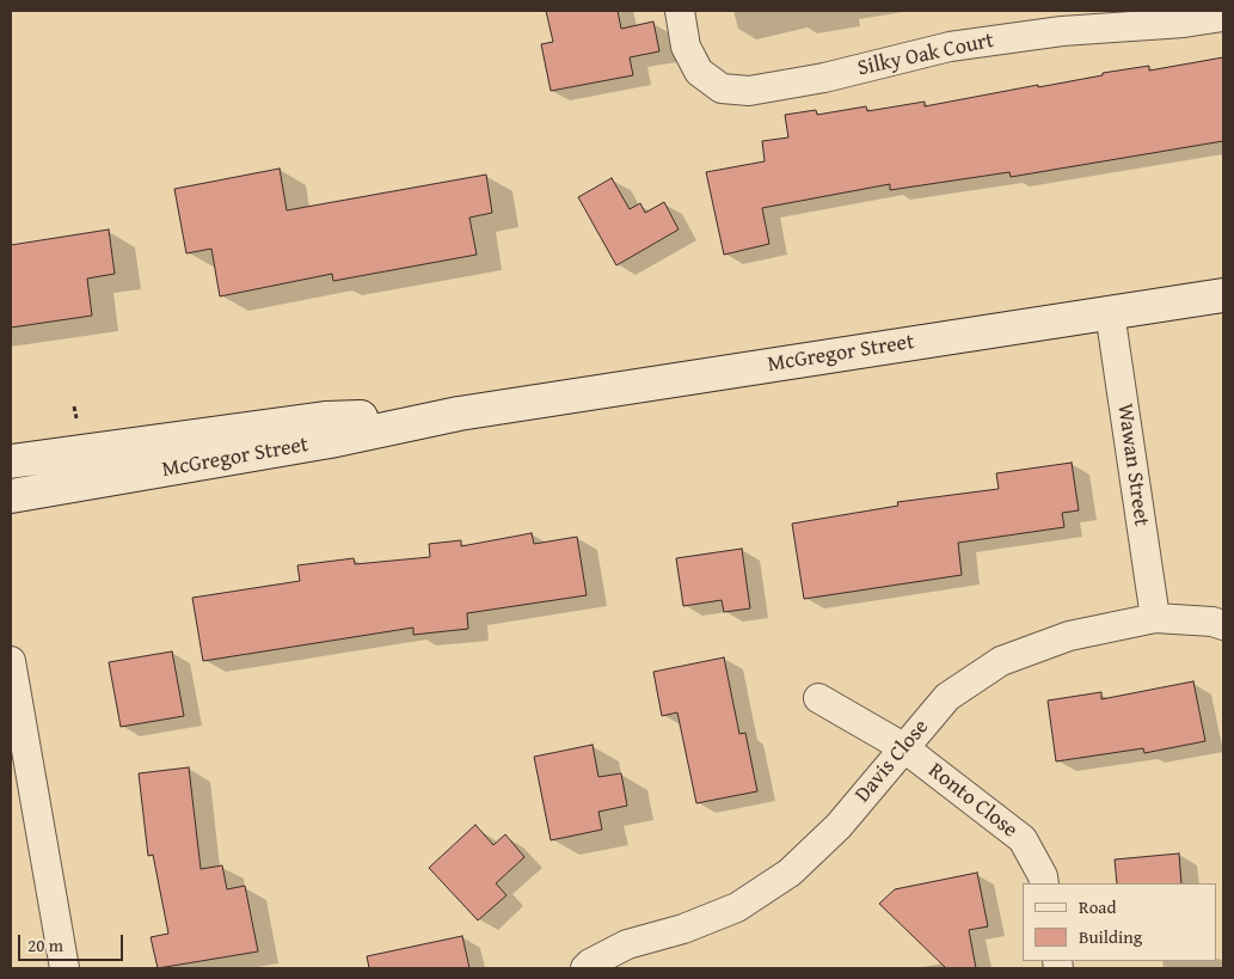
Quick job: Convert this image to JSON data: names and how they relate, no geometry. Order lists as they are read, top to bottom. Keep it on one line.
{"streets":{"main road":["McGregor Street"],"street":["Silky Oak Court","Wawan Street","Davis Close","Ronto Close"]},"crossings":[["McGregor Street","Wawan Street"],["Wawan Street","Davis Close"],["Davis Close","Ronto Close"]],"legend":["Road","Building"],"scale_bar":"20 m"}
